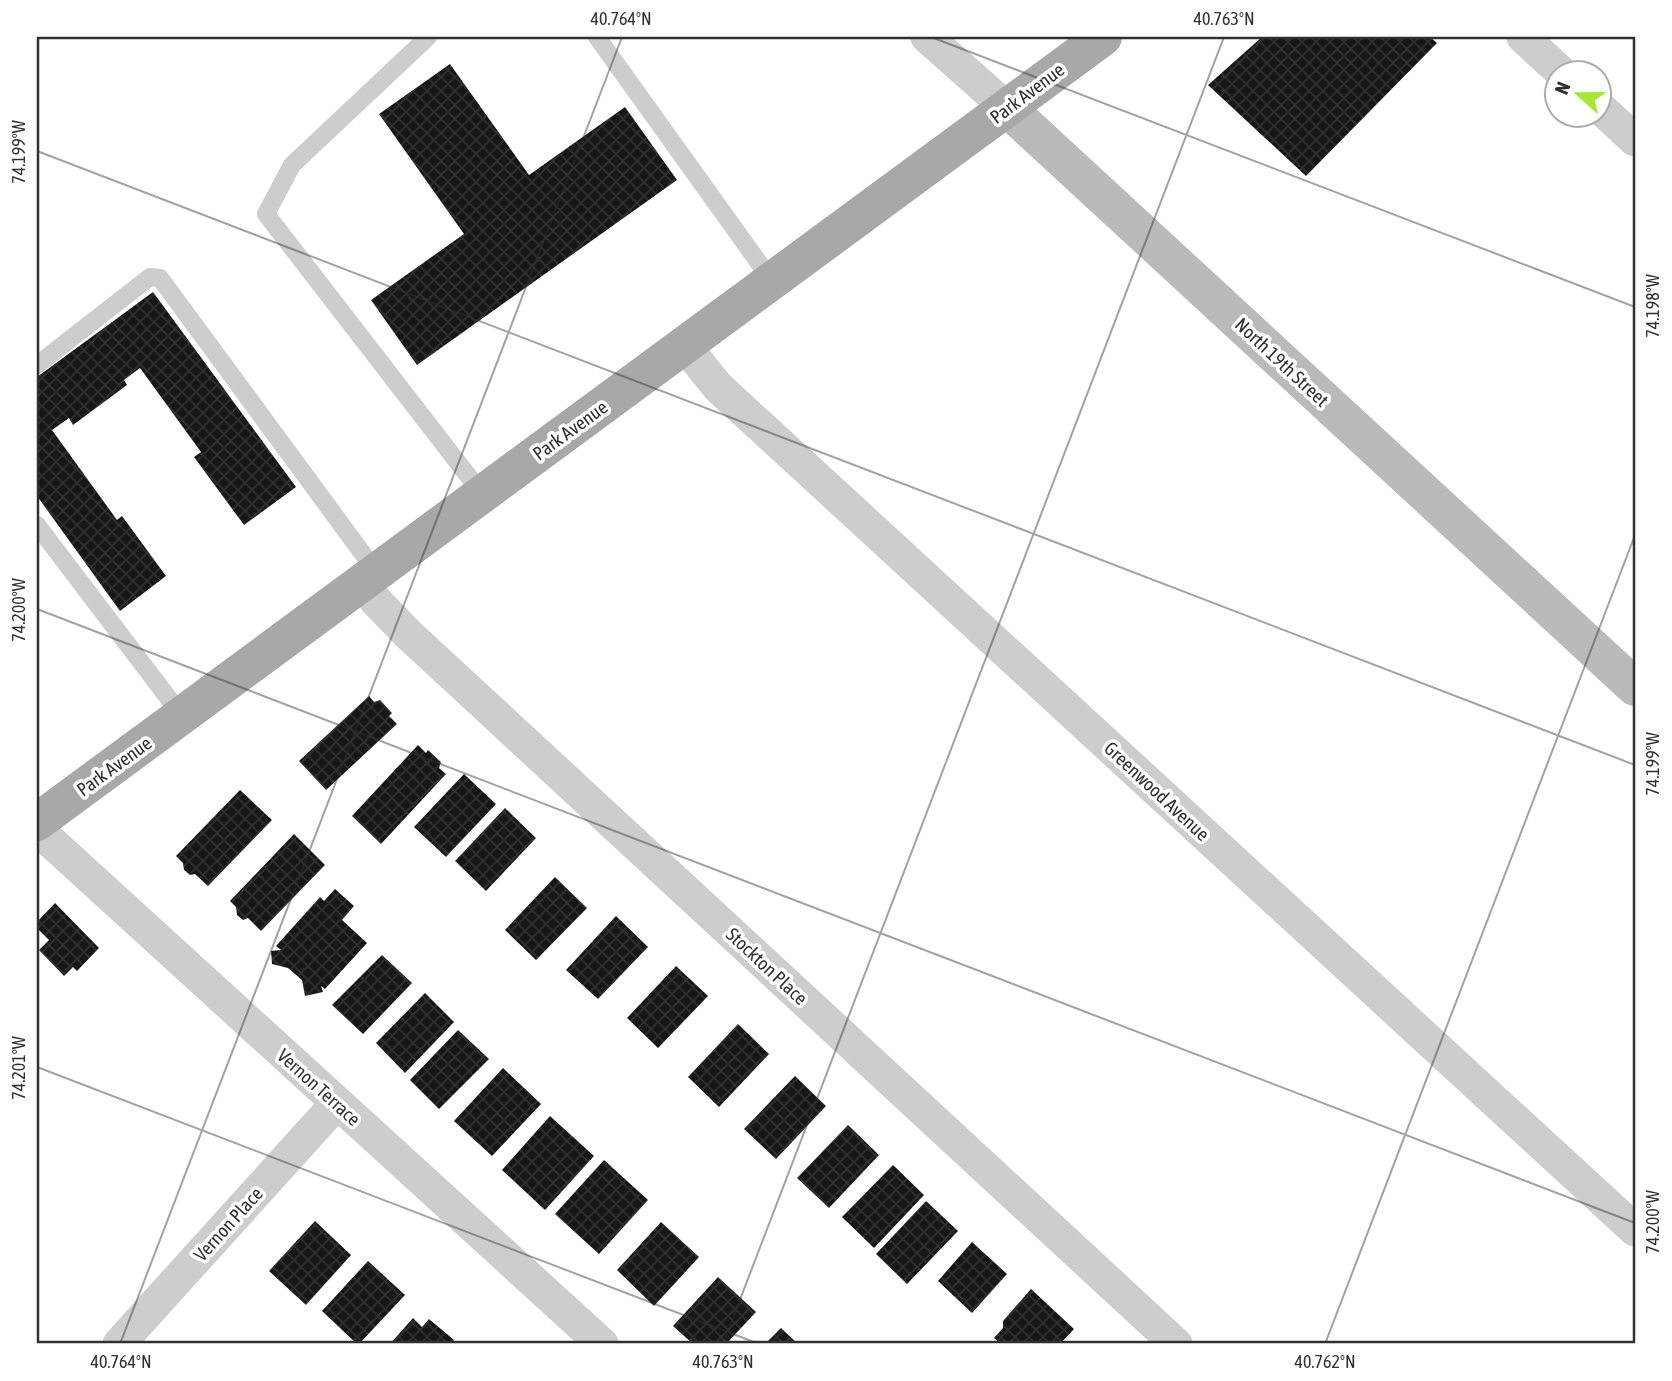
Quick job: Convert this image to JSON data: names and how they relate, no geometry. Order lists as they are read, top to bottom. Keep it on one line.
{"streets":{"main road":["Park Avenue"],"street":["North 19th Street","Greenwood Avenue","Stockton Place","Vernon Terrace","Vernon Place"]},"crossings":[["Park Avenue","North 19th Street"],["Park Avenue","Greenwood Avenue"],["Park Avenue","Stockton Place"],["Vernon Terrace","Vernon Place"]],"north":"left","coordinates":["40.764°N","40.763°N","74.199°W","74.198°W","74.200°W","74.201°W","40.762°N"]}
